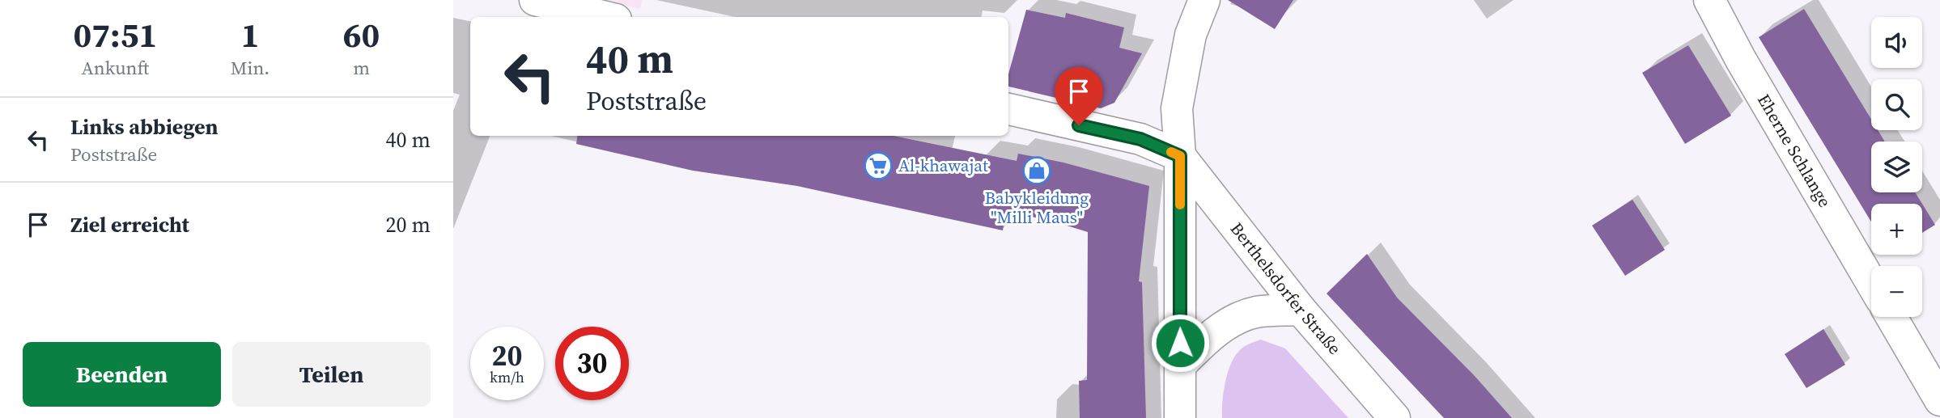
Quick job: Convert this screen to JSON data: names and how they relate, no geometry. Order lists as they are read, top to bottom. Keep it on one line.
{"streets":{"street":["Eherne Schlange","Berthelsdorfer Straße"]},"places":{"supermarket":["Al-khawajat"],"shop":["Babykleidung \"Milli Maus\""]},"page":{"eta":["07:51","Ankunft","1","Min.","60","m"],"map_buttons":["+","−"],"turn":["40 m","Poststraße"],"list":[{"name":"Links abbiegen","note":"Poststraße","value":"40 m"},{"name":"Ziel erreicht","value":"20 m"}],"speed":"20 km/h","limit":"30","buttons":["Beenden","Teilen"]}}
